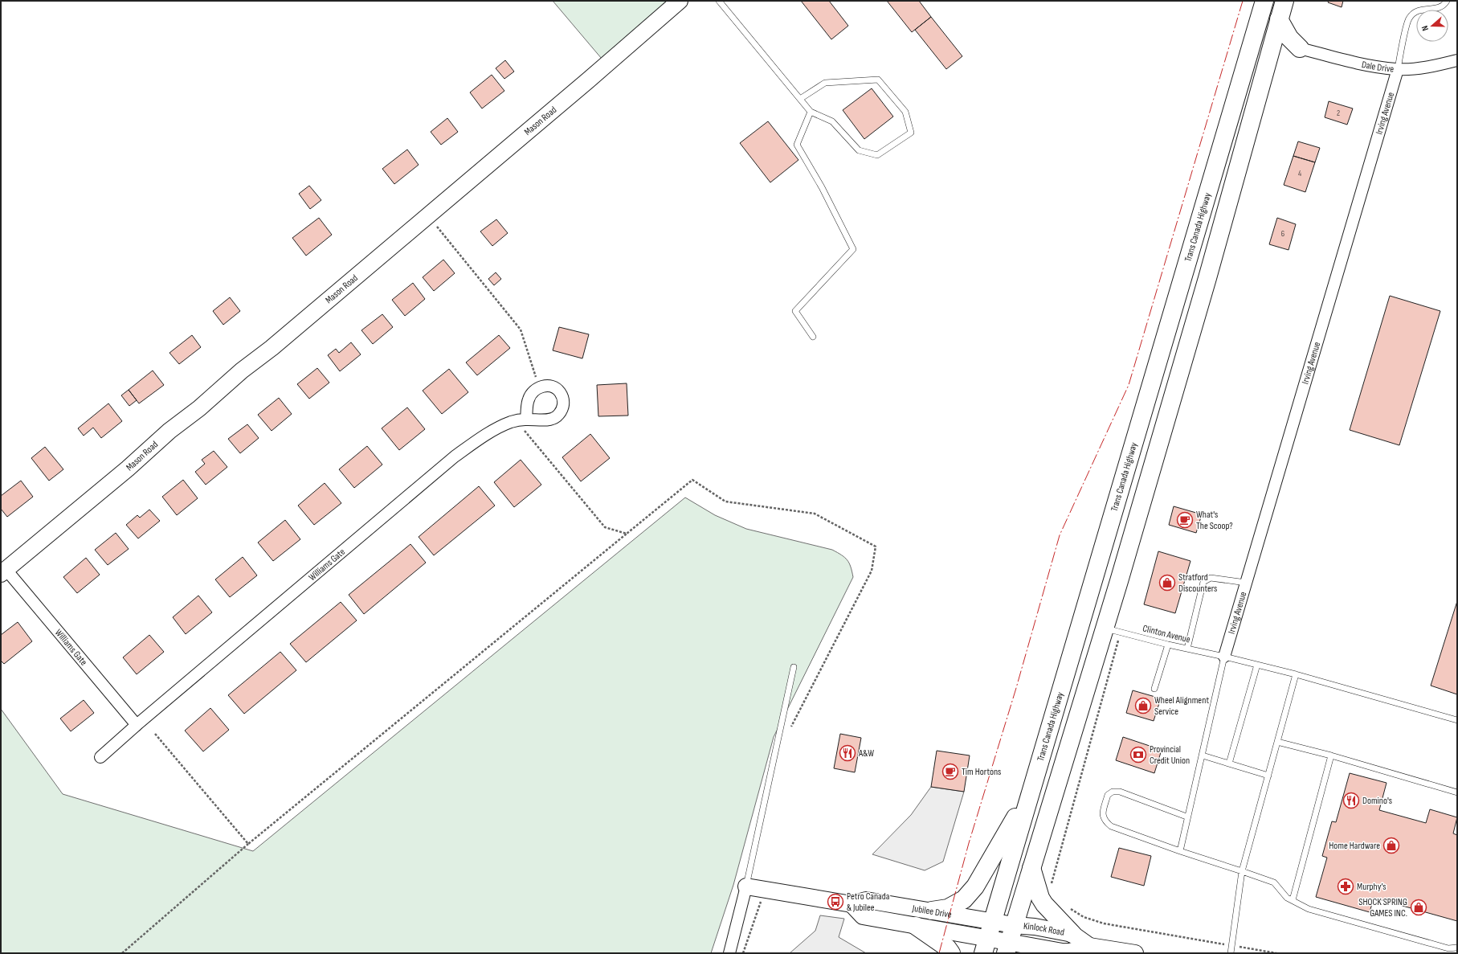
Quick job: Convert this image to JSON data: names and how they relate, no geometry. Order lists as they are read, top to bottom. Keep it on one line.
{"streets":{"highway":["Trans Canada Highway"],"street":["Dale Drive","Irving Avenue","Mason Road","Williams Gate","Jubilee Drive","Kinlock Road"],"lane":["Clinton Avenue"]},"crossings":[["Dale Drive","Irving Avenue"],["Irving Avenue","Clinton Avenue"],["Mason Road","Williams Gate"],["Trans Canada Highway","Jubilee Drive"],["Jubilee Drive","Kinlock Road"]],"places":{"cafe":["What's The Scoop?","Tim Hortons"],"shop":["Stratford Discounters","Wheel Alignment Service","Home Hardware","SHOCK SPRING GAMES INC."],"restaurant":["A&W","Domino's"],"bank":["Provincial Credit Union"],"pharmacy":["Murphy’s"],"bus stop":["Petro Canada & Jubilee"]},"house_numbers":["2","4","6"],"north":"left"}
